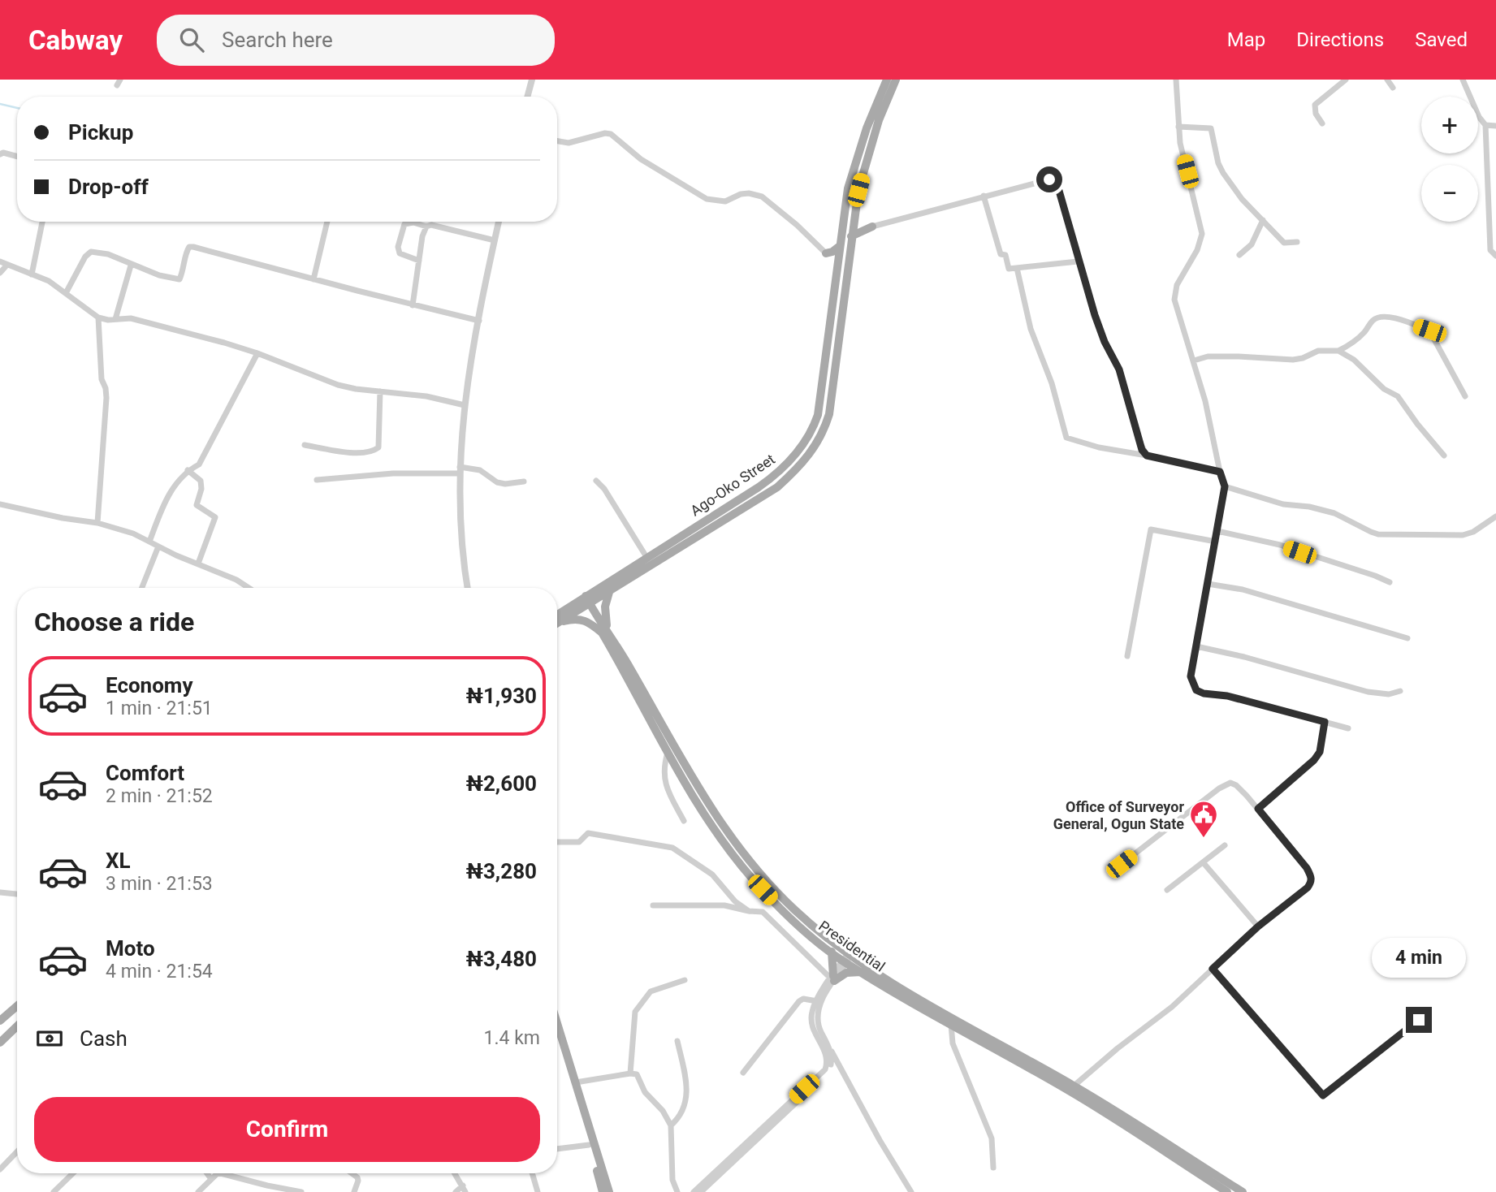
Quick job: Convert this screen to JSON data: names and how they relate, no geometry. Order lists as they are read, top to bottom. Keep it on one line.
{"streets":{"main road":["Ago-Oko Street","Presidential"]},"crossings":[["Ago-Oko Street","Presidential"]],"places":{"public building":["Office of Surveyor General, Ogun State"]},"page":{"header":"Cabway","search":"Search here","nav":["Map","Directions","Saved"],"map_buttons":["+","−"],"banner":["Pickup","Drop-off"],"heading":"Choose a ride","list":[{"name":"Economy","note":"1 min · 21:51","value":"₦1,930"},{"name":"Comfort","note":"2 min · 21:52","value":"₦2,600"},{"name":"XL","note":"3 min · 21:53","value":"₦3,280"},{"name":"Moto","note":"4 min · 21:54","value":"₦3,480"}],"bubble":"4 min","pay":["Cash","1.4 km"],"buttons":"Confirm"}}
